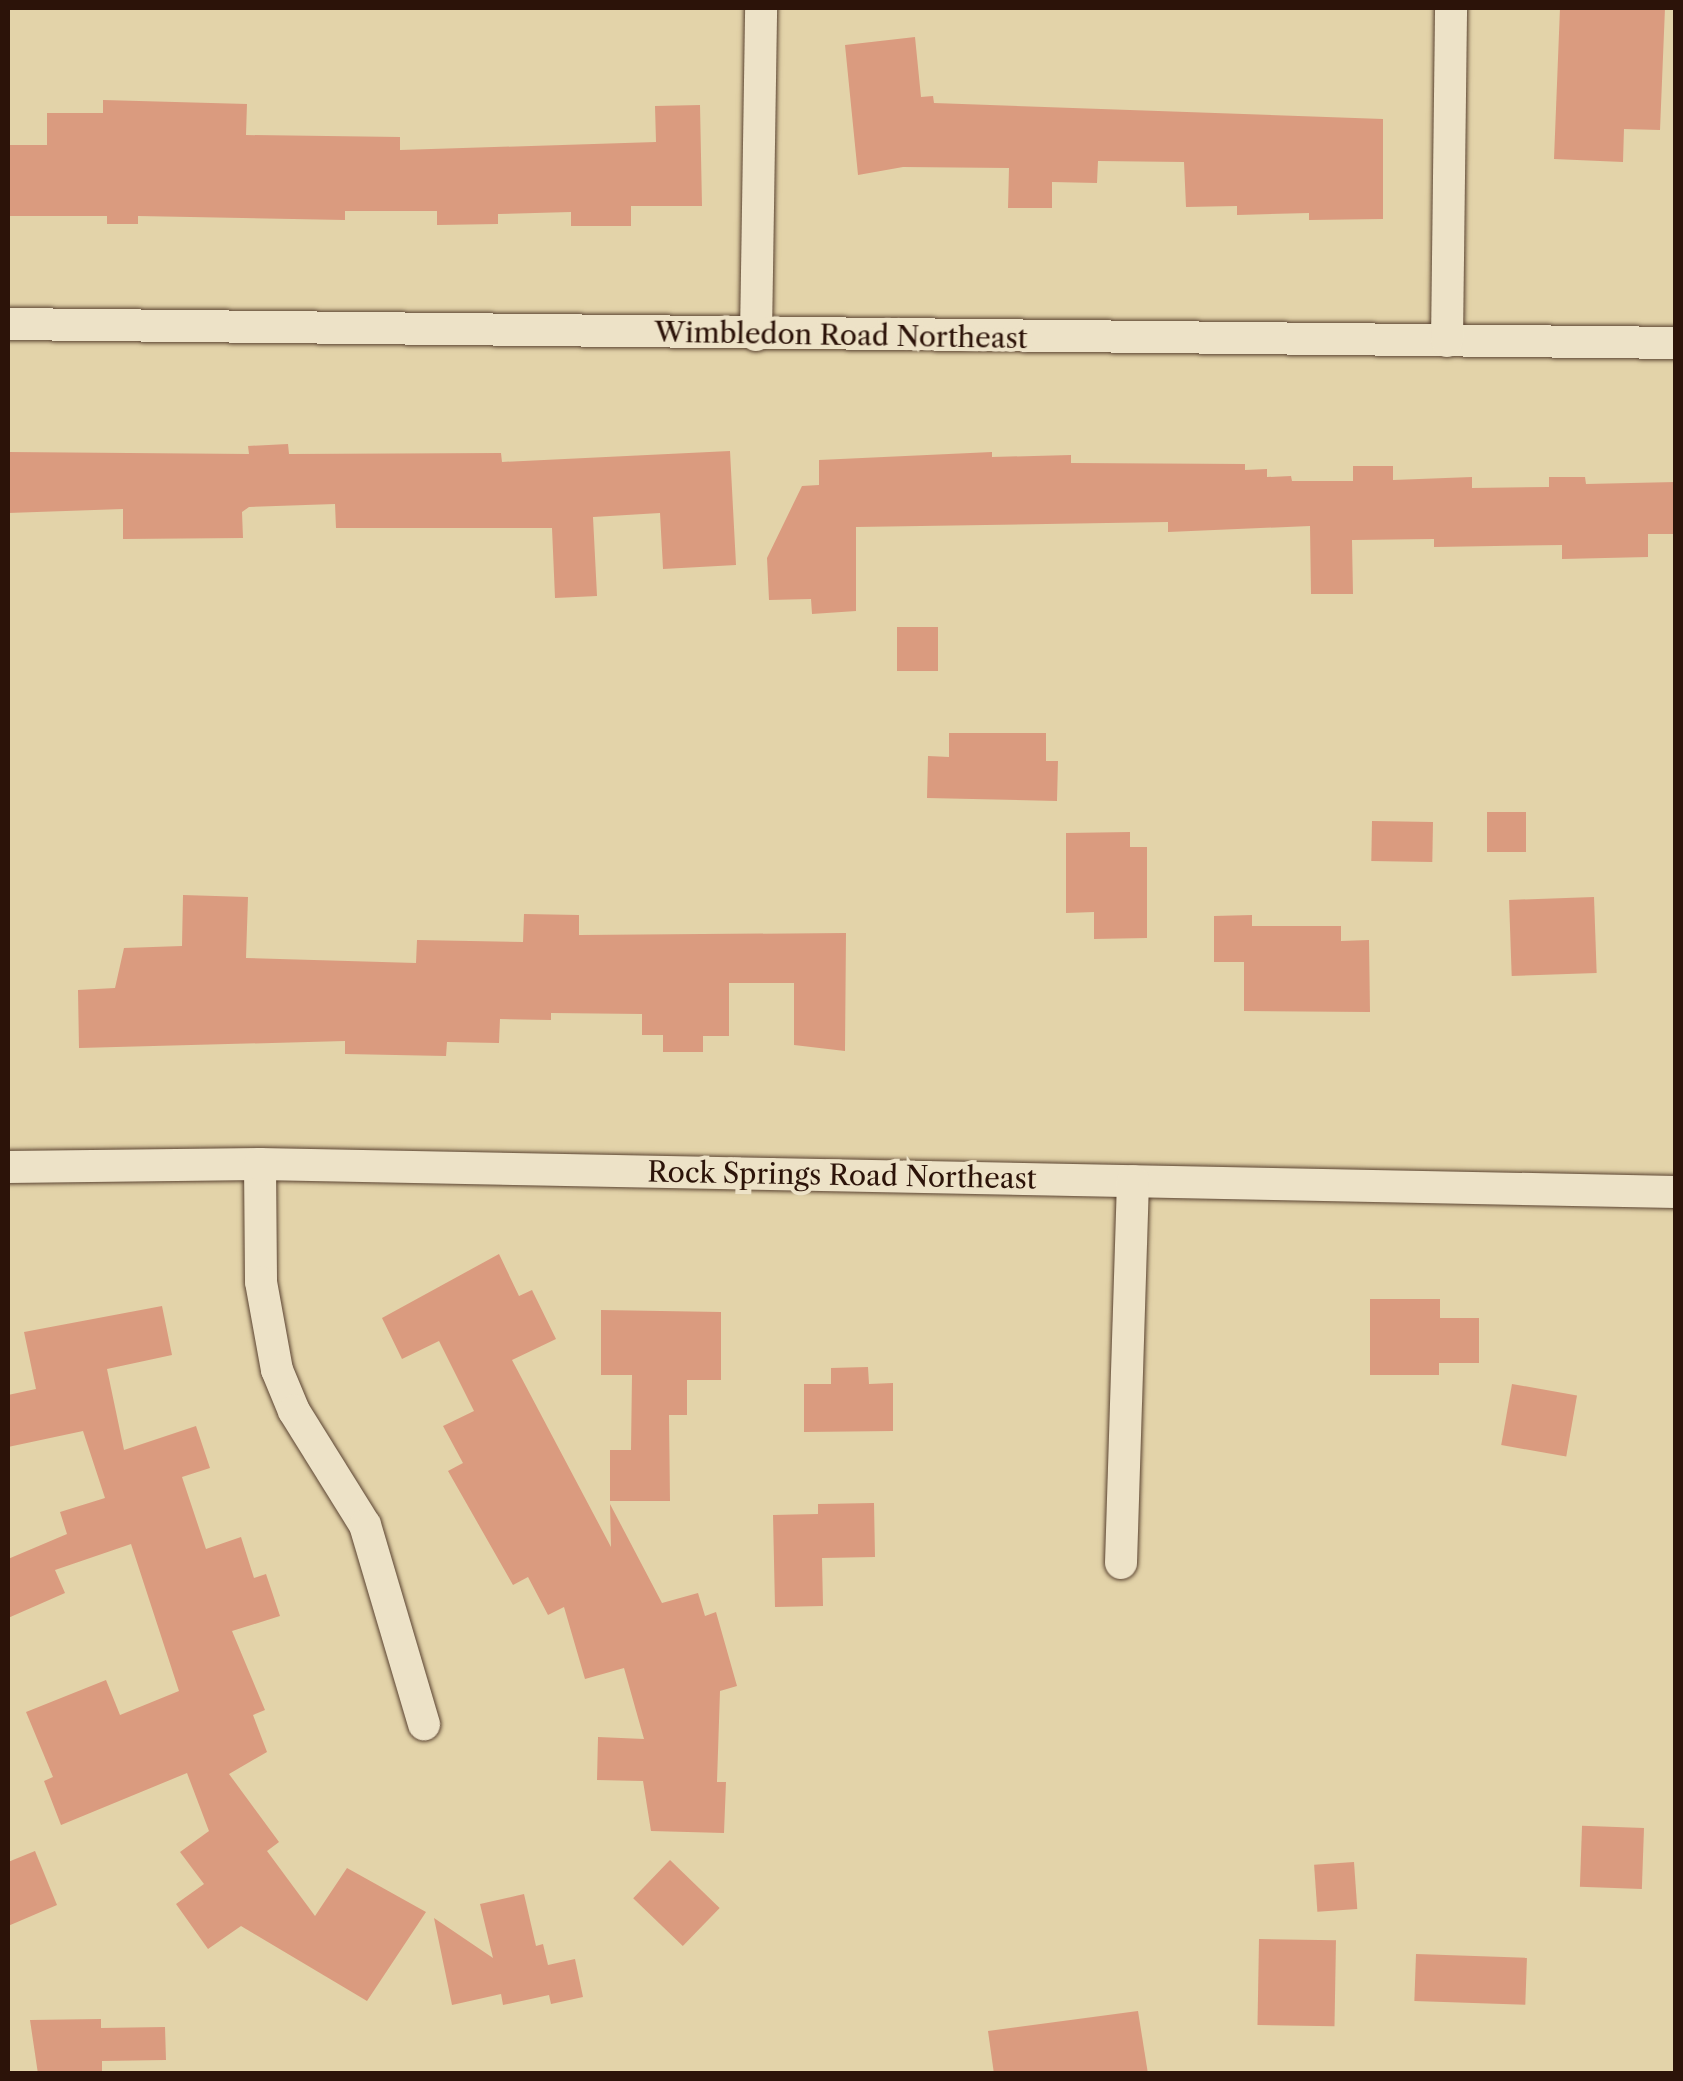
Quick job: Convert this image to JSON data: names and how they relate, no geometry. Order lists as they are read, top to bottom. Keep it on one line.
{"streets":{"street":["Wimbledon Road Northeast","Rock Springs Road Northeast"]}}
